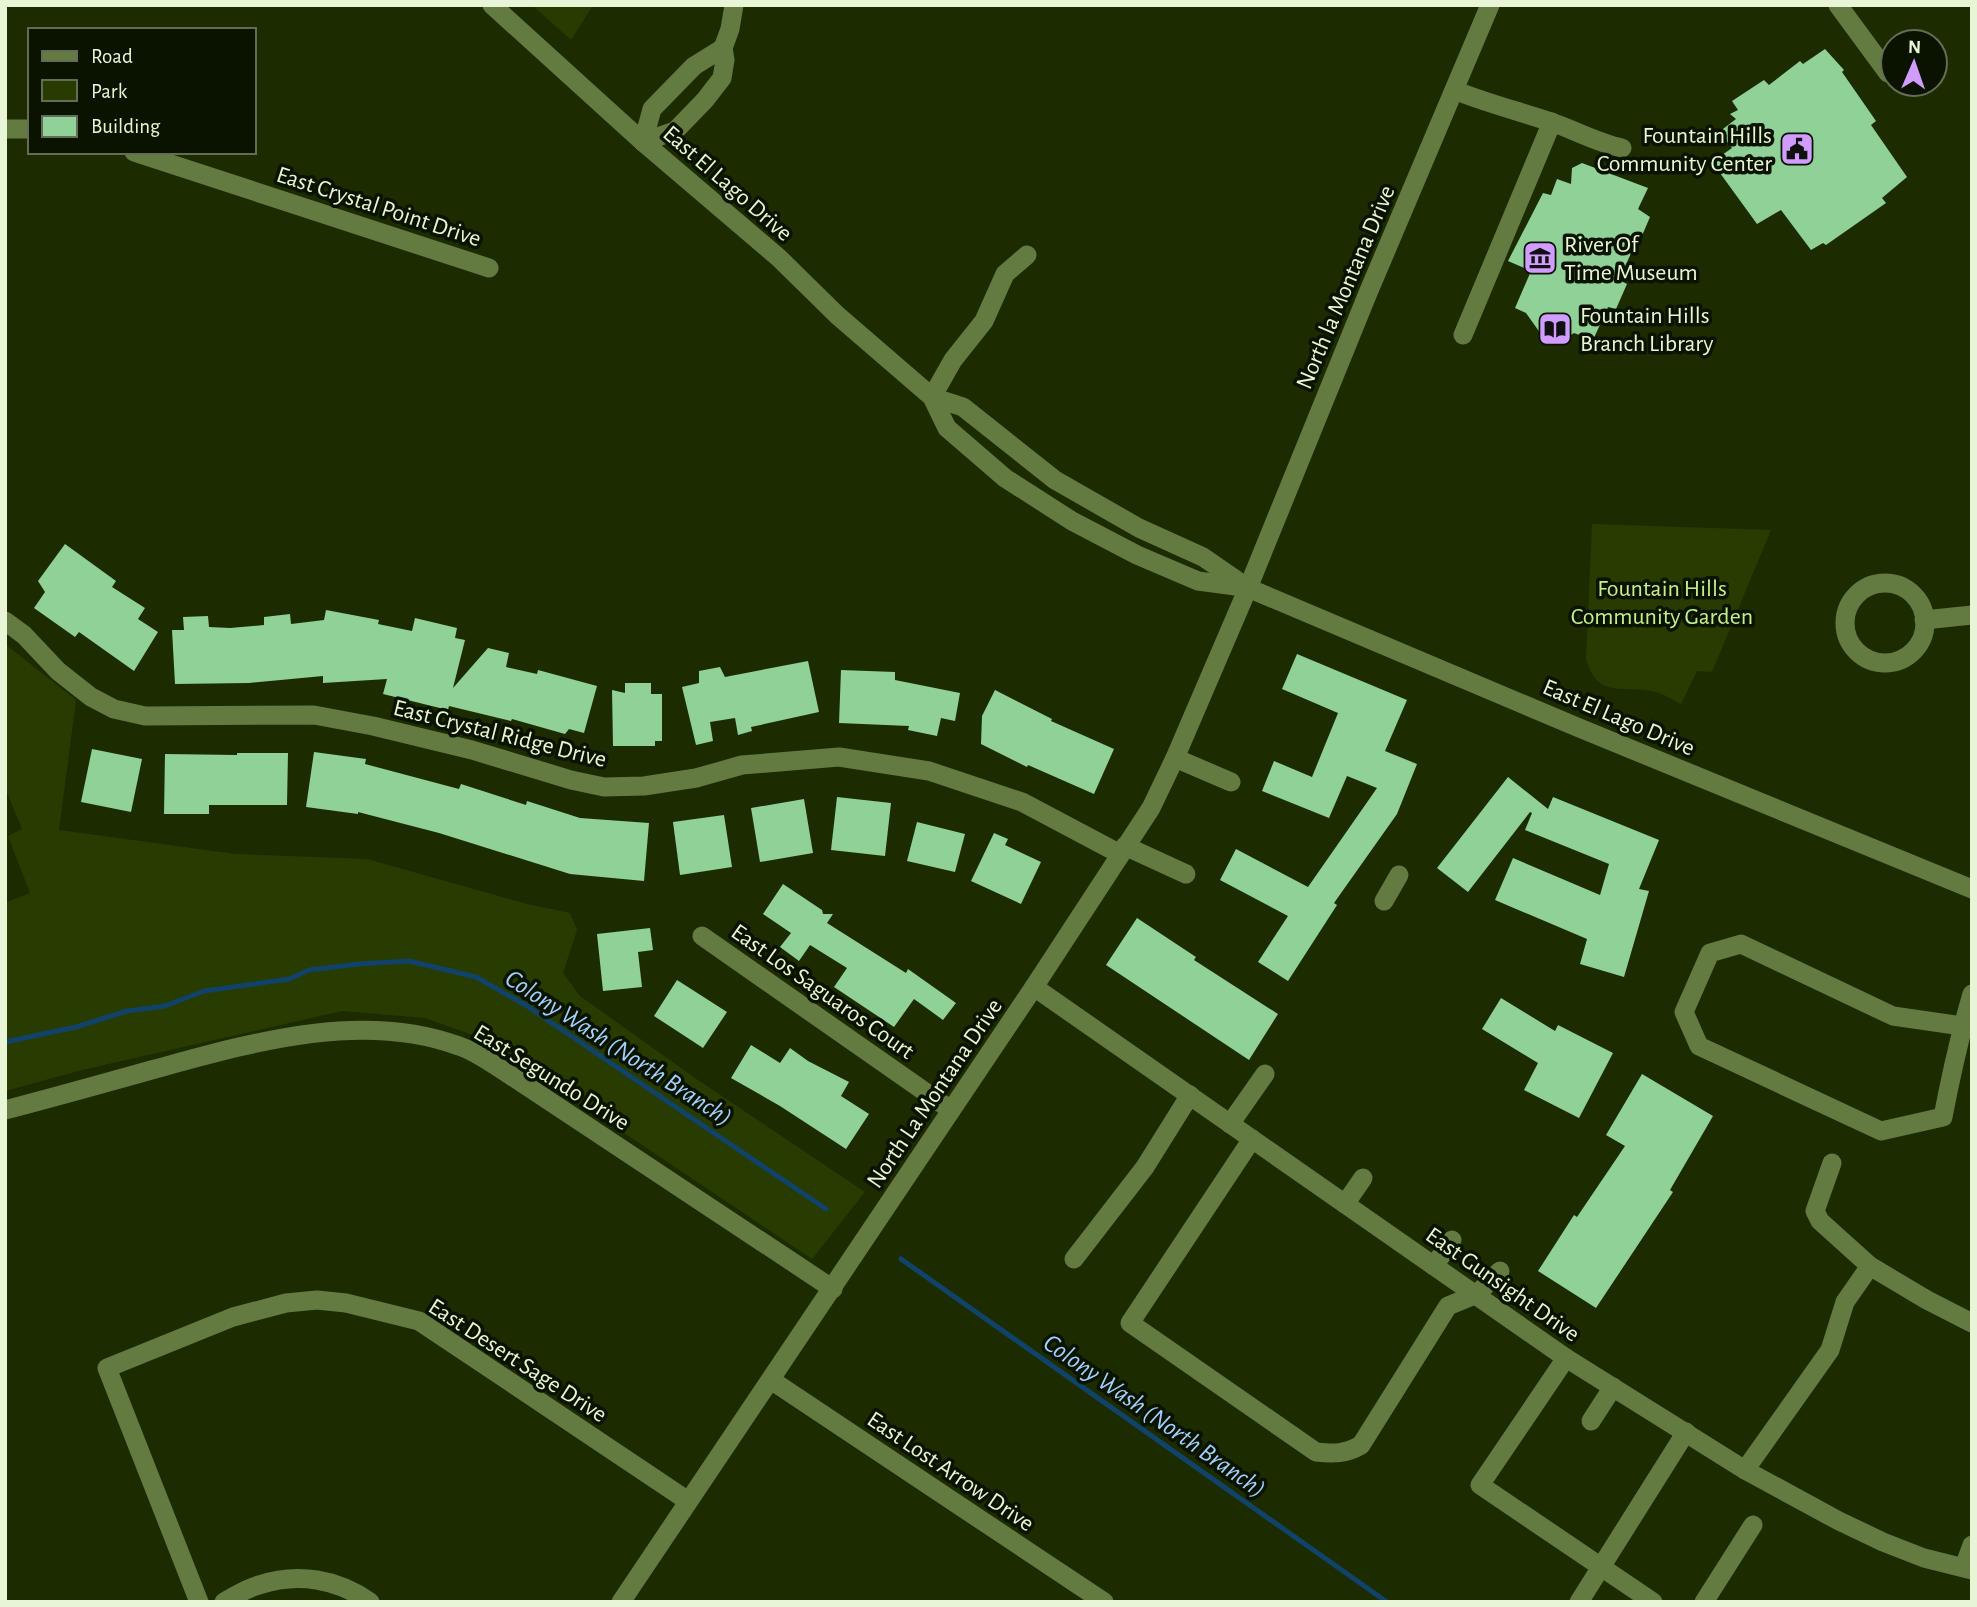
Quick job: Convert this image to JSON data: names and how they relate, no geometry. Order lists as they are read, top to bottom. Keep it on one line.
{"streets":{"street":["East El Lago Drive","East Crystal Point Drive","North la Montana Drive","East Crystal Ridge Drive","East Los Saguaros Court","East Segundo Drive","North La Montana Drive","East Gunsight Drive","East Desert Sage Drive","East Lost Arrow Drive"]},"crossings":[["East El Lago Drive","North la Montana Drive"],["East El Lago Drive","North La Montana Drive"],["North la Montana Drive","North La Montana Drive"],["East Crystal Ridge Drive","North La Montana Drive"],["East Los Saguaros Court","North La Montana Drive"],["East Segundo Drive","North La Montana Drive"],["North La Montana Drive","East Gunsight Drive"],["North La Montana Drive","East Desert Sage Drive"],["North La Montana Drive","East Lost Arrow Drive"]],"water":["Colony Wash (North Branch)"],"parks":["Fountain Hills Community Garden"],"places":{"public building":["Fountain Hills Community Center"],"museum":["River Of Time Museum"],"library":["Fountain Hills Branch Library"]},"legend":["Road","Park","Building"],"north":"top"}
